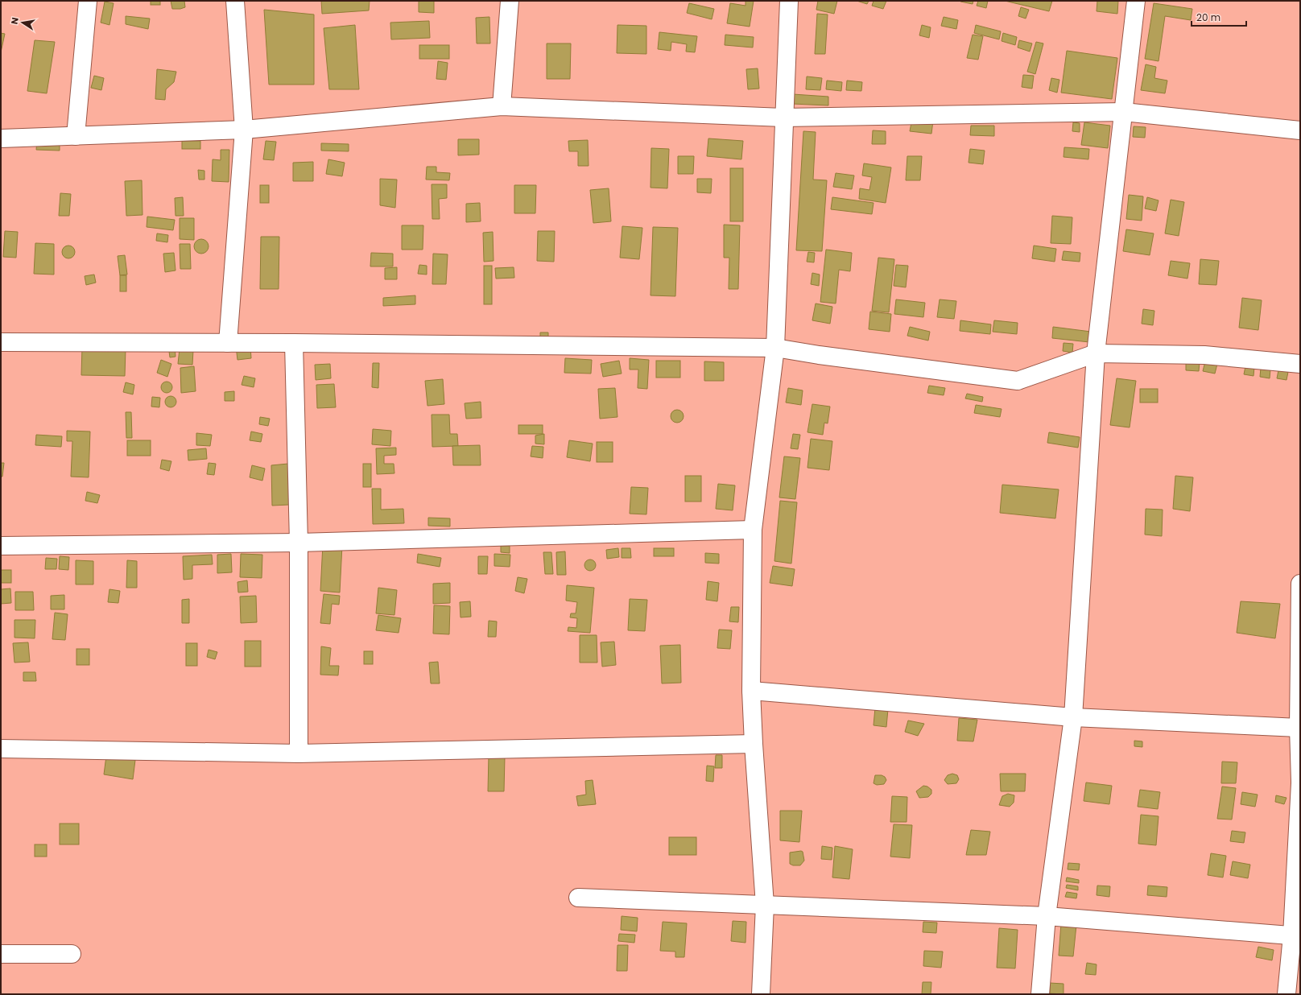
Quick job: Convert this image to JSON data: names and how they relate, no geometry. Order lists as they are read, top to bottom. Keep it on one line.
{"scale_bar":"20 m","north":"left"}
